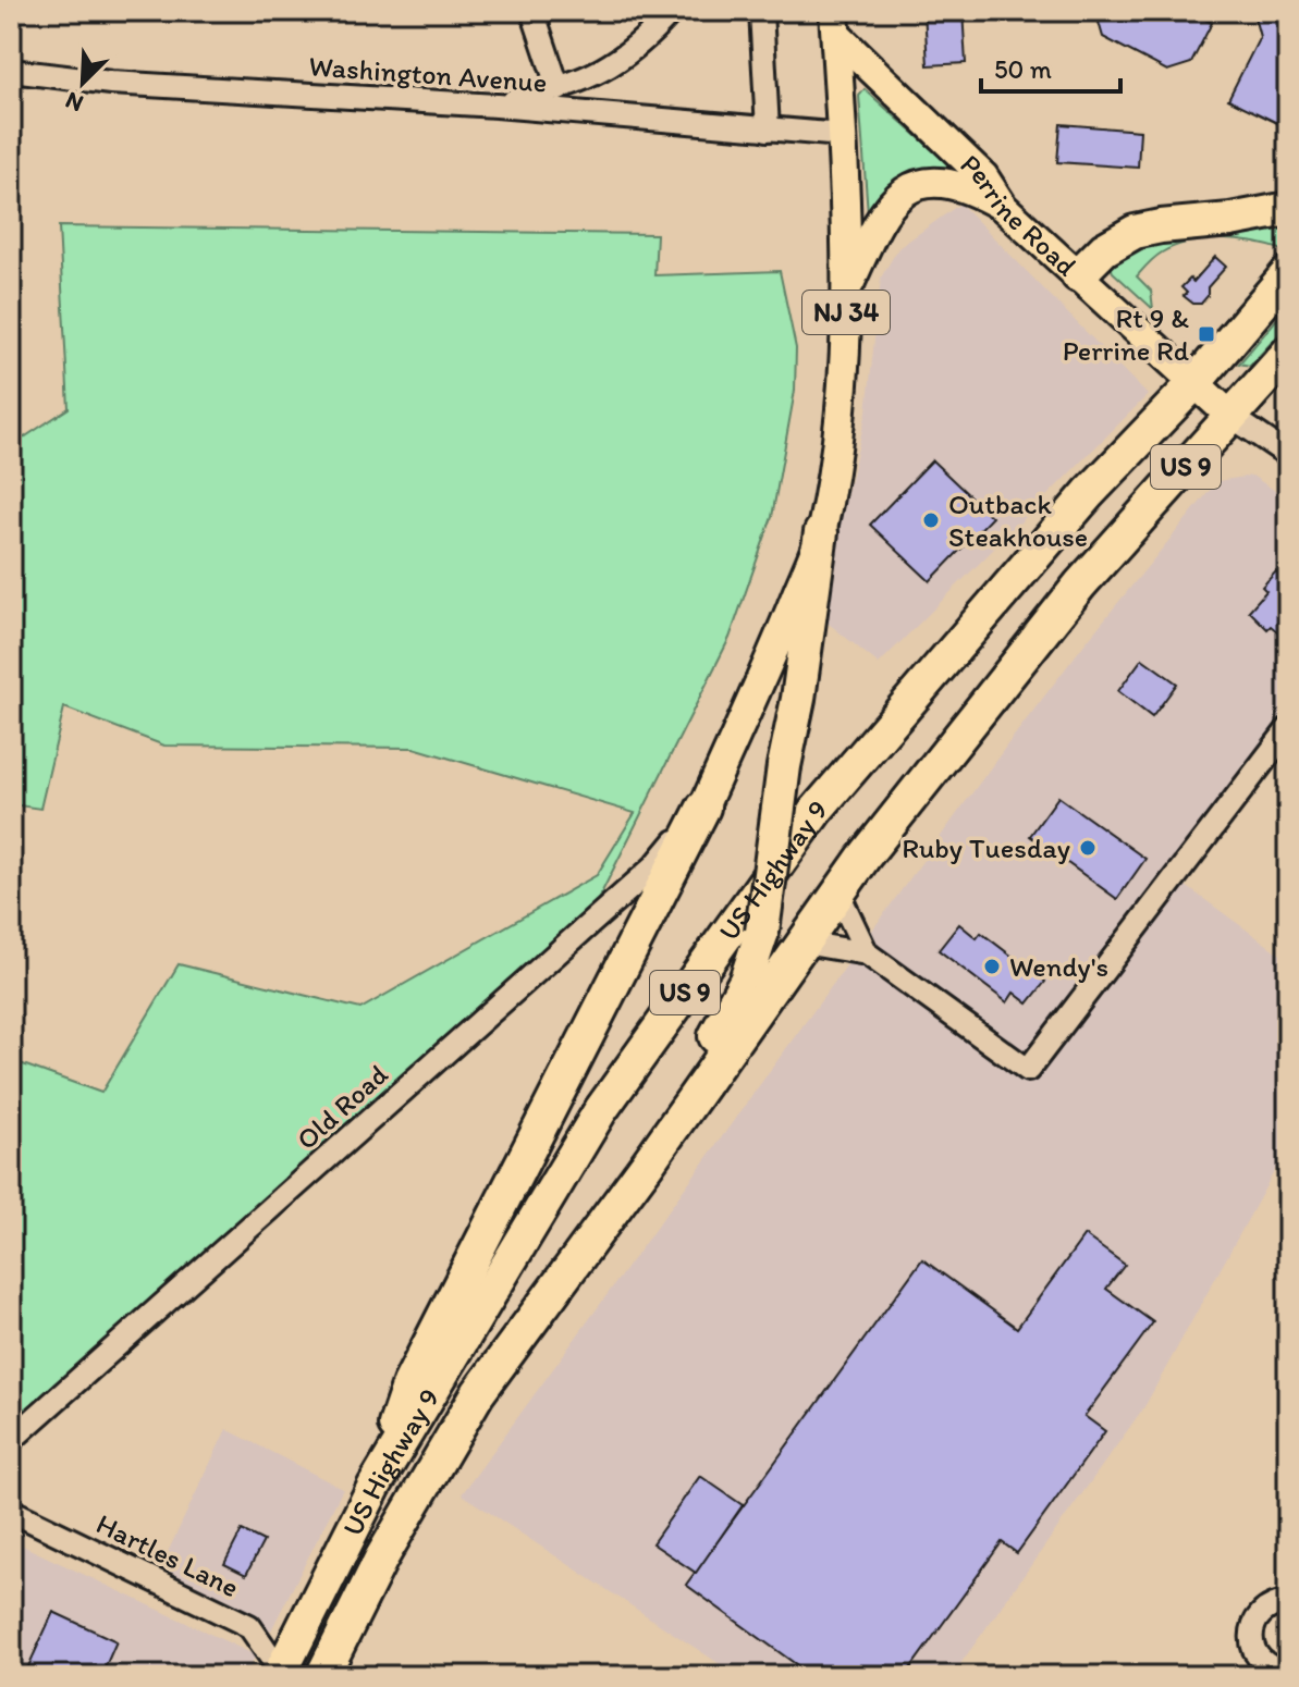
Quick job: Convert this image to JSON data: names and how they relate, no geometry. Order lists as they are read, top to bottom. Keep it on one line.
{"streets":{"highway":["US 9","US Highway 9"],"main road":["Perrine Road","NJ 34"],"street":["Washington Avenue","Old Road","Hartles Lane"]},"crossings":[["Washington Avenue","NJ 34"],["Perrine Road","NJ 34"],["Perrine Road","US Highway 9"],["US Highway 9","Hartles Lane"]],"places":{"transit":["Rt 9 & Perrine Rd"],"other":["Outback Steakhouse","Ruby Tuesday","Wendy's"]},"scale_bar":"50 m","north":"bottom left"}
